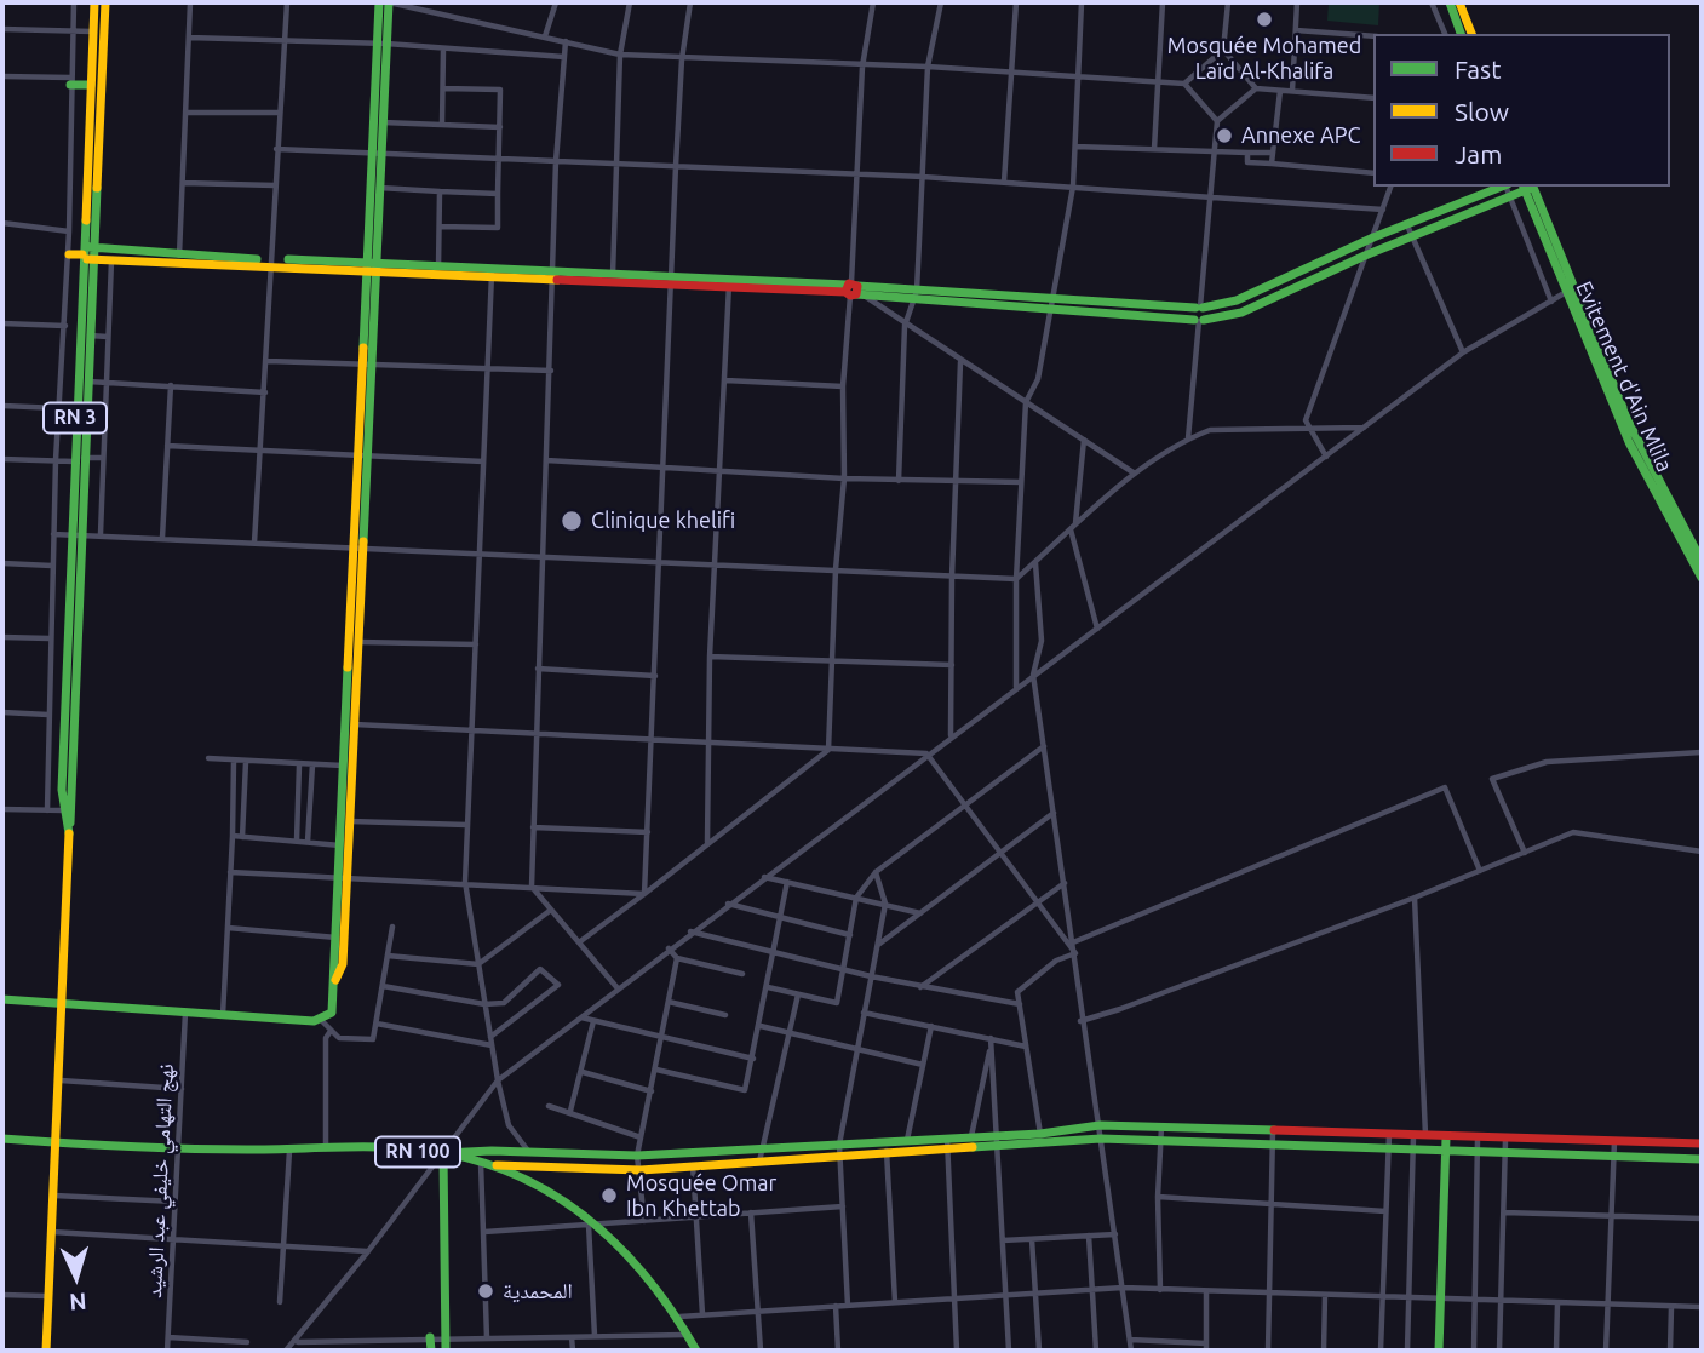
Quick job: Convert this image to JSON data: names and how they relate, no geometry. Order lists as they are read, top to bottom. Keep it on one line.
{"streets":{"main road":["Evitement d'Ain Mlila","RN 3","RN 100"],"street":["نهج التهامي خليفي عبد الرشيد"]},"crossings":[["RN 3","RN 100"],["RN 100","نهج التهامي خليفي عبد الرشيد"]],"places":["Mosquée Mohamed Laïd Al-Khalifa","Annexe APC","Clinique khelifi","Mosquée Omar Ibn Khettab","المحمدية"],"legend":["Fast","Slow","Jam"],"north":"bottom"}
